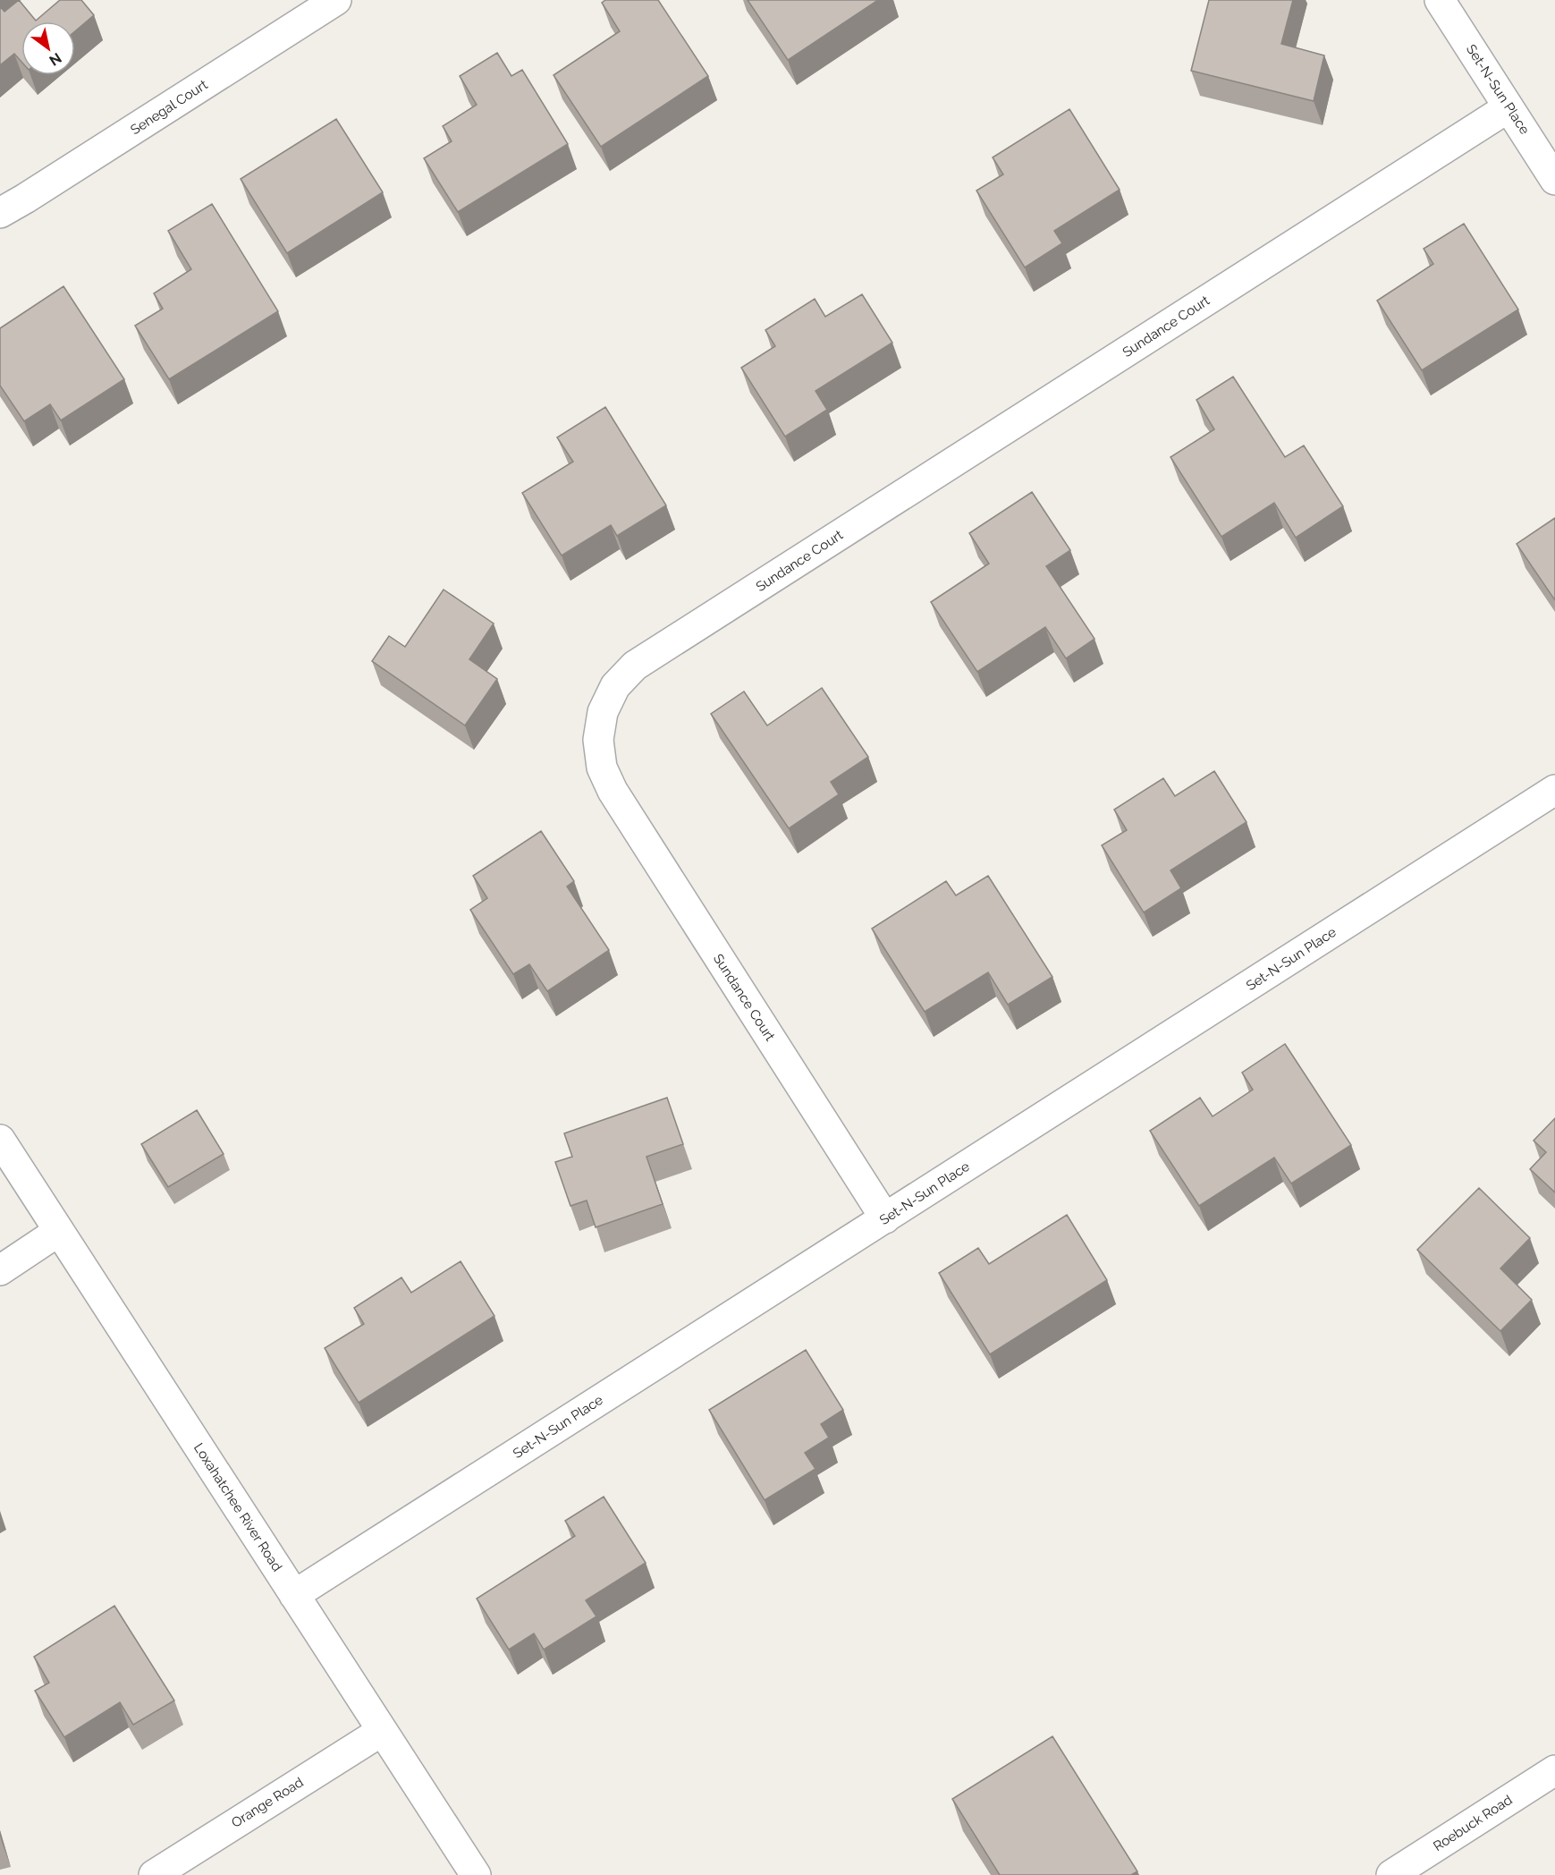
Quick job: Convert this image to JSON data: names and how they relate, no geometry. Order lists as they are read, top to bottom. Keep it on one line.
{"streets":{"street":["Set-N-Sun Place","Senegal Court","Sundance Court","Loxahatchee River Road","Orange Road","Roebuck Road"]},"crossings":[["Set-N-Sun Place","Sundance Court"],["Set-N-Sun Place","Loxahatchee River Road"],["Loxahatchee River Road","Orange Road"]],"north":"bottom right"}
